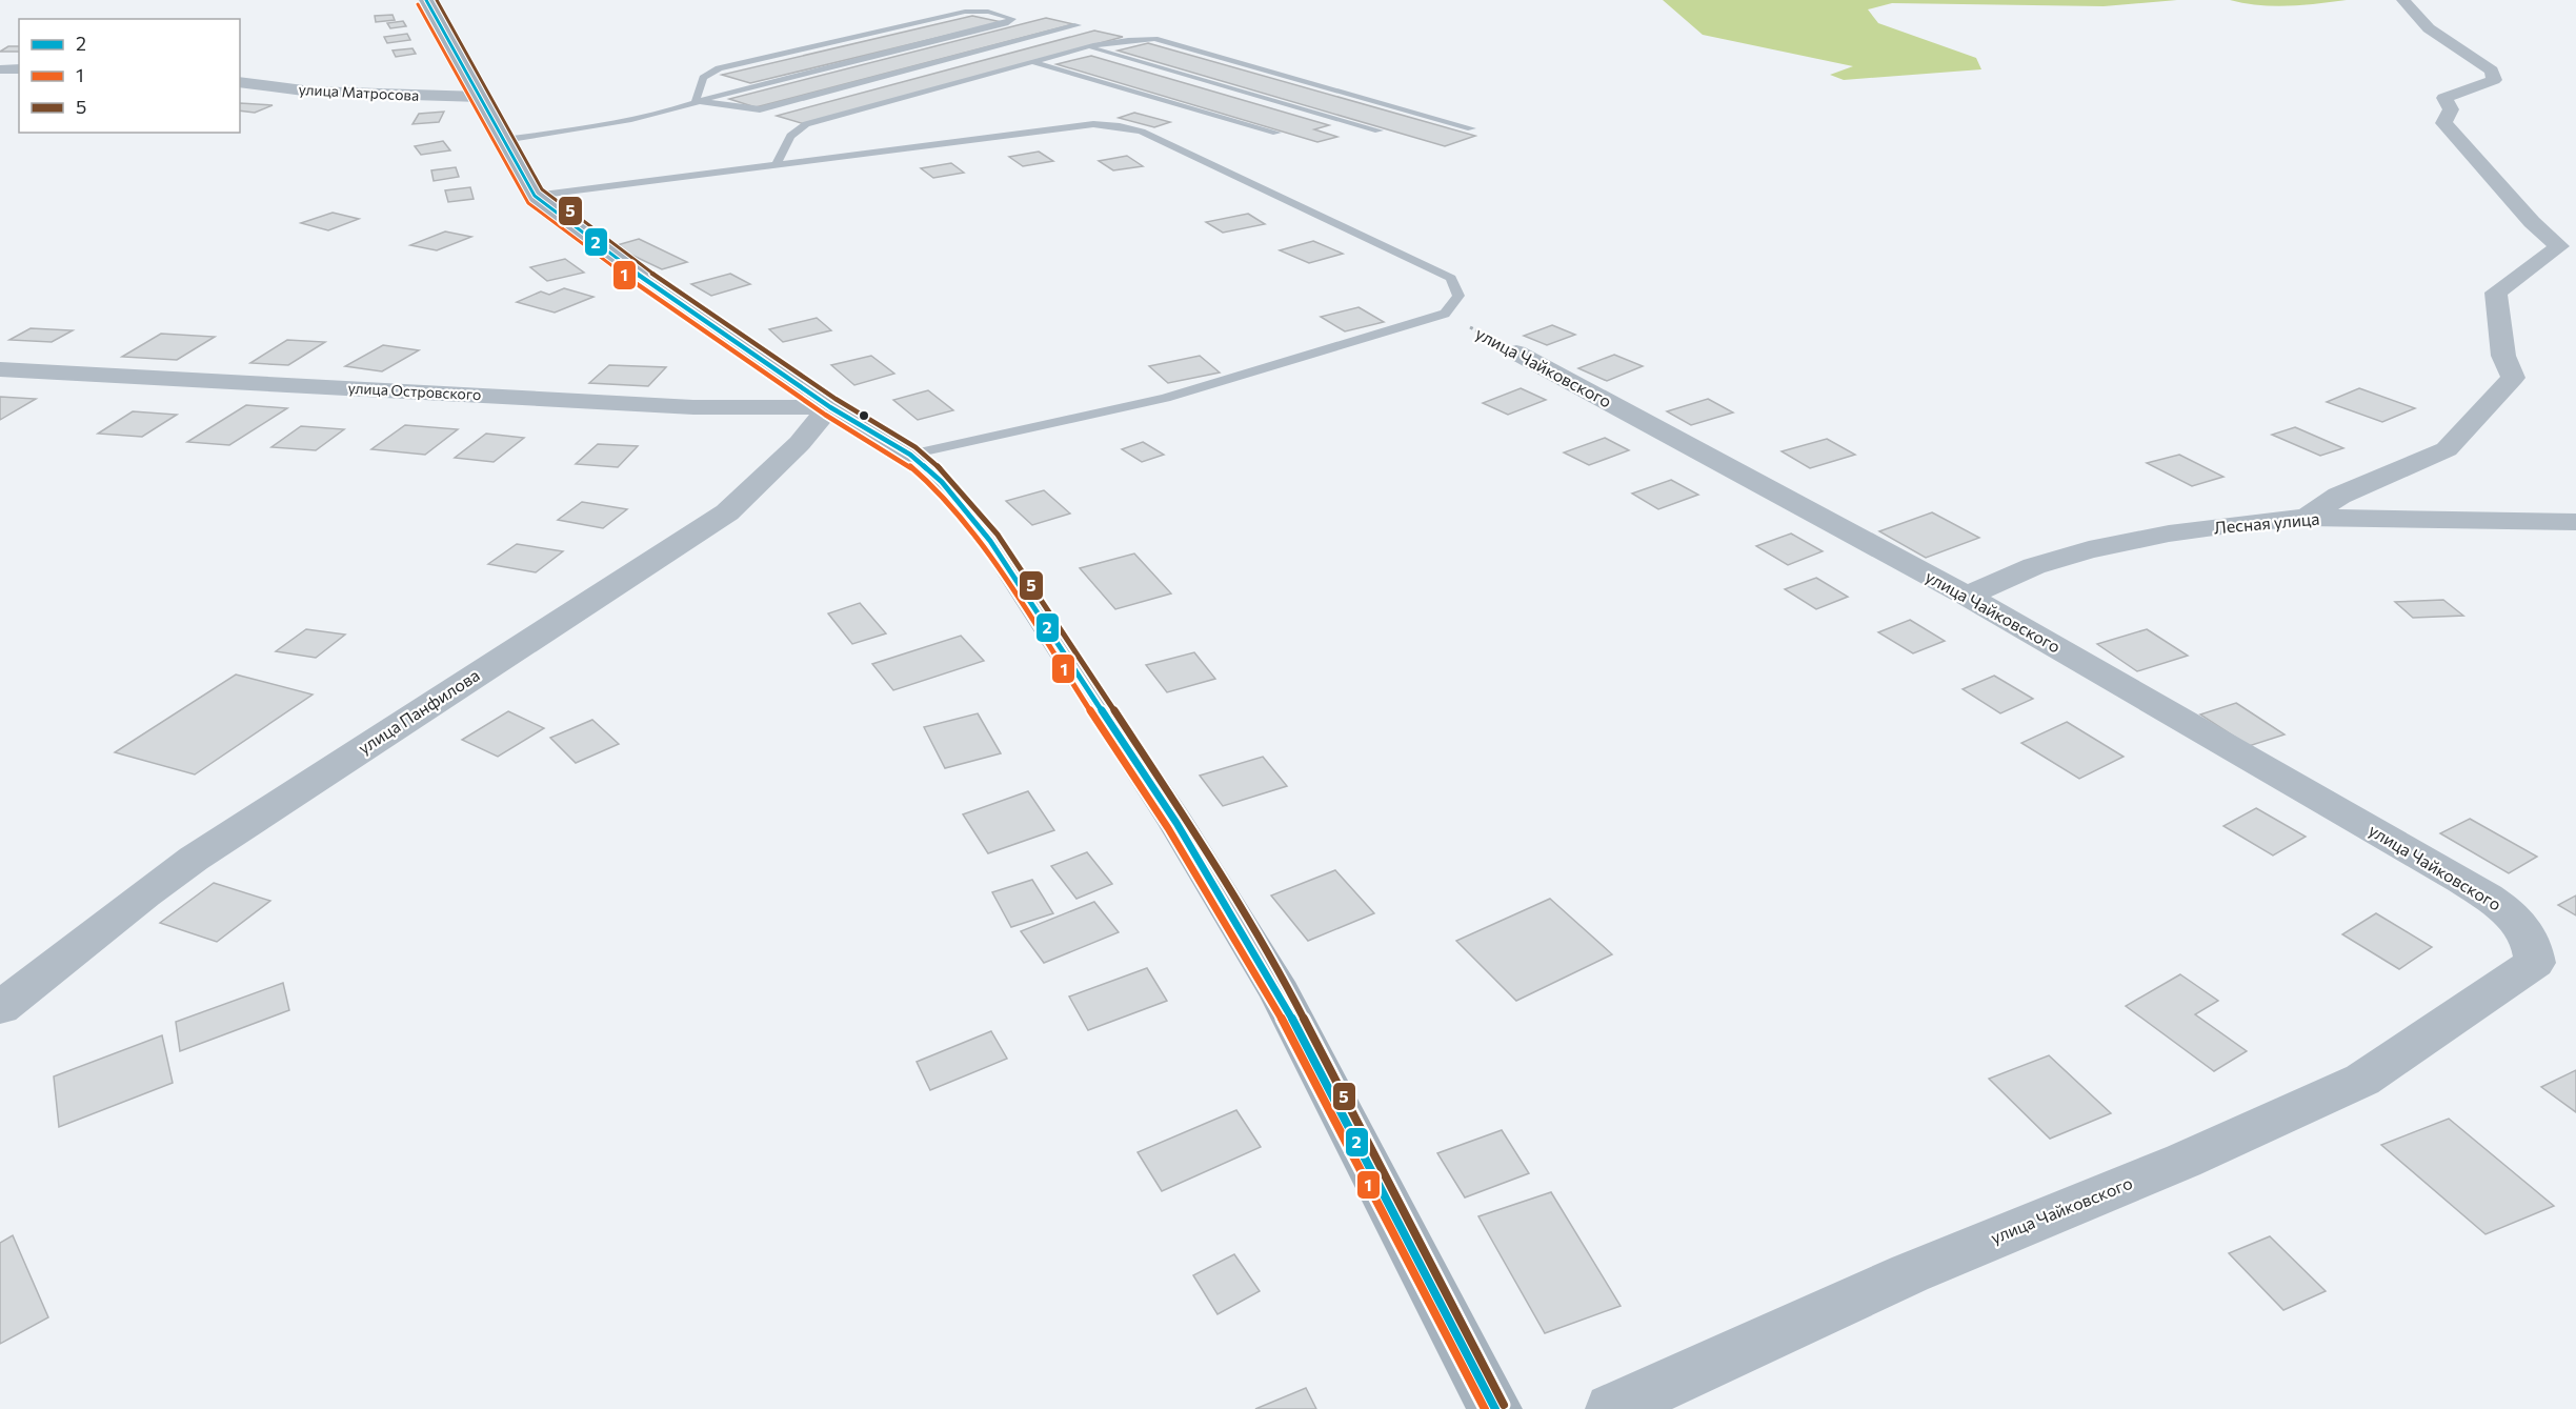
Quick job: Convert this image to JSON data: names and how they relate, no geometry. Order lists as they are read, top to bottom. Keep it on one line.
{"streets":{"street":["улица Матросова","улица Чайковского","улица Островского","Лесная улица","улица Панфилова"]},"crossings":[["улица Чайковского","Лесная улица"],["улица Островского","улица Панфилова"]],"lines":["transit line 2","transit line 5","transit line 1"],"legend":["2","1","5"]}
